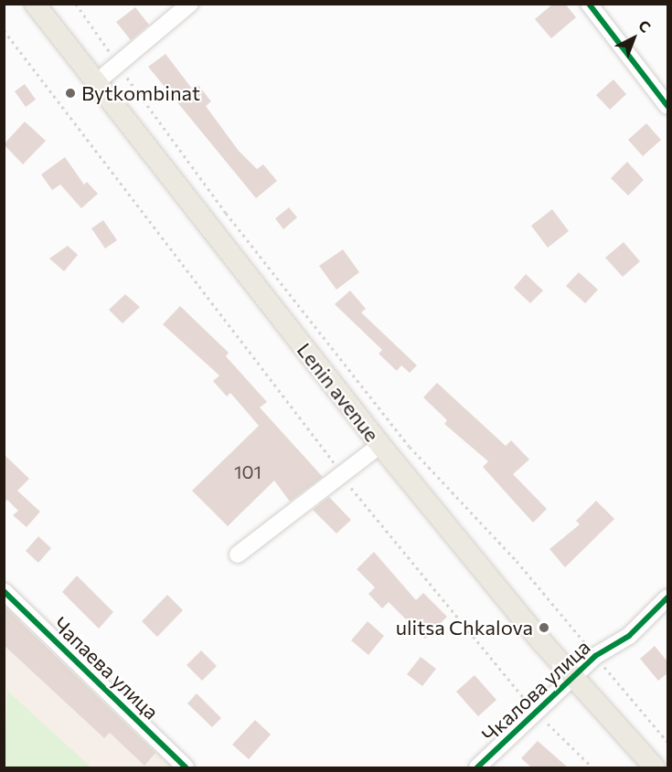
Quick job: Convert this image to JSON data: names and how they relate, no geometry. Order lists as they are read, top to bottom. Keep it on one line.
{"streets":{"main road":["Lenin avenue"],"street":["Чапаева улица","Чкалова улица"]},"crossings":[["Lenin avenue","Чкалова улица"]],"places":["Bytkombinat","ulitsa Chkalova"],"house_numbers":["101"],"north":"top right"}
